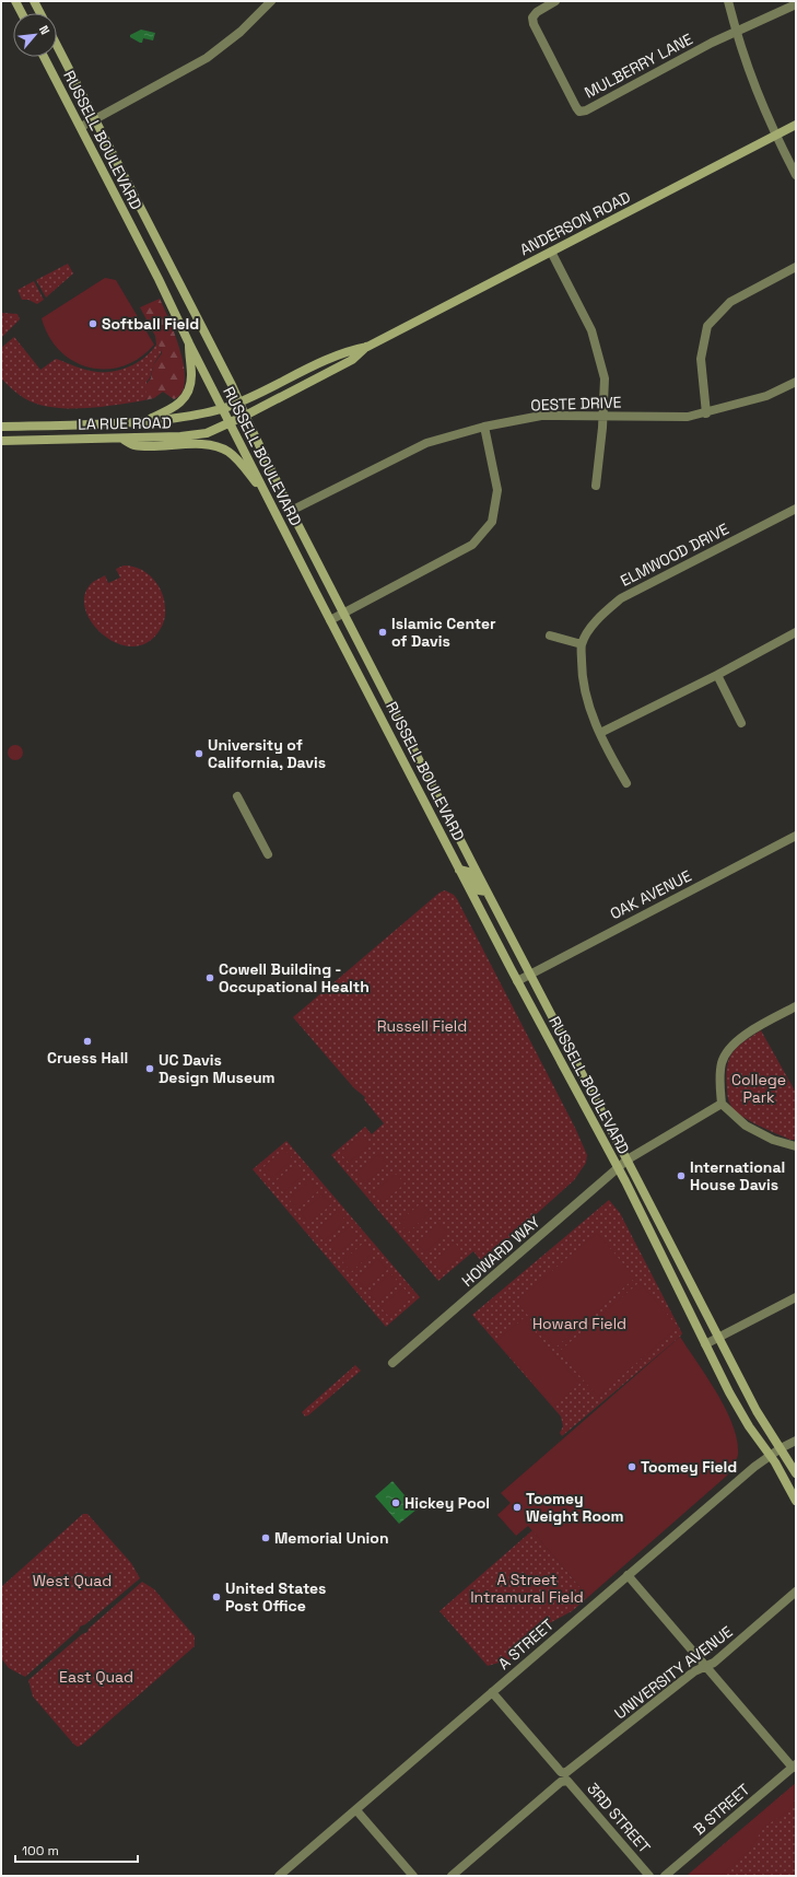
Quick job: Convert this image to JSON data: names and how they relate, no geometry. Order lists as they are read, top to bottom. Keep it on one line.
{"streets":{"main road":["RUSSELL BOULEVARD","ANDERSON ROAD","LA RUE ROAD"],"street":["MULBERRY LANE","OESTE DRIVE","ELMWOOD DRIVE","OAK AVENUE","HOWARD WAY","A STREET","UNIVERSITY AVENUE","B STREET","3RD STREET"]},"crossings":[["RUSSELL BOULEVARD","ANDERSON ROAD"],["RUSSELL BOULEVARD","OESTE DRIVE"],["RUSSELL BOULEVARD","LA RUE ROAD"],["RUSSELL BOULEVARD","OAK AVENUE"],["RUSSELL BOULEVARD","HOWARD WAY"],["RUSSELL BOULEVARD","A STREET"],["ANDERSON ROAD","LA RUE ROAD"],["A STREET","3RD STREET"],["UNIVERSITY AVENUE","3RD STREET"]],"parks":["Russell Field","College Park","Howard Field","A Street Intramural Field","West Quad","East Quad"],"places":["Softball Field","Islamic Center of Davis","University of California, Davis","Cowell Building - Occupational Health","Cruess Hall","UC Davis Design Museum","International House Davis","Toomey Field","Hickey Pool","Toomey Weight Room","Memorial Union","United States Post Office"],"scale_bar":"100 m","north":"top right"}
